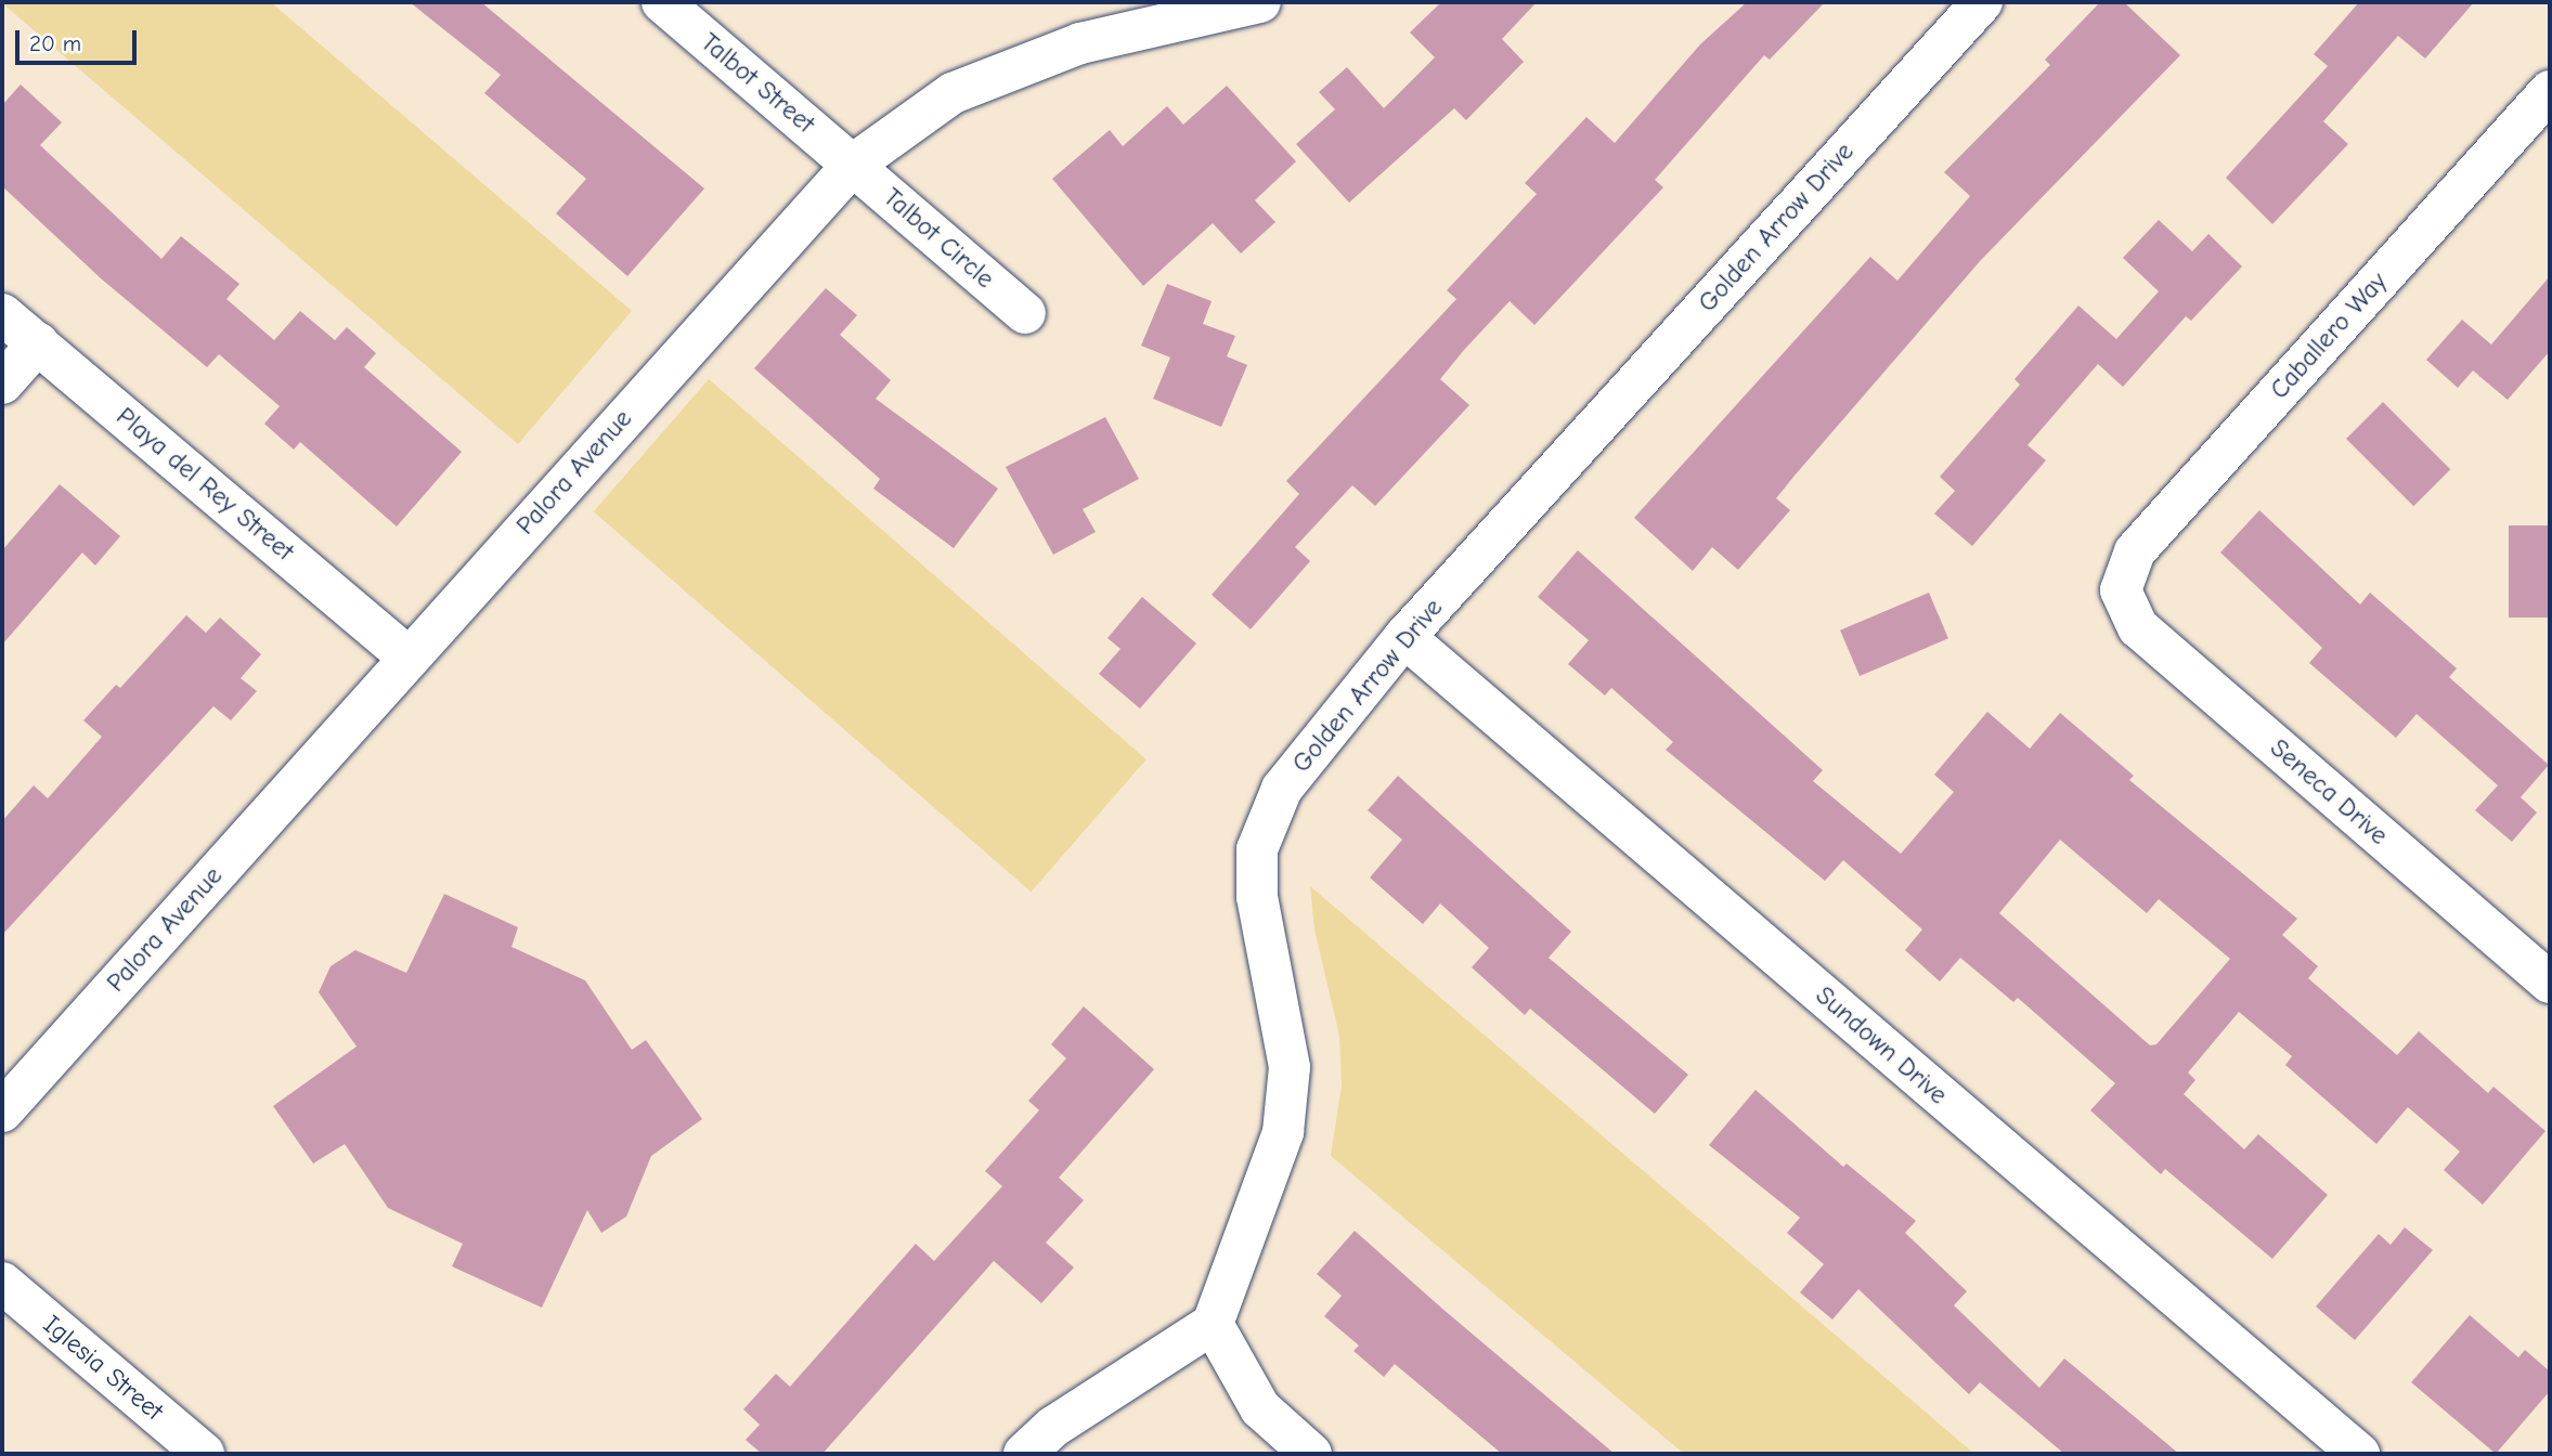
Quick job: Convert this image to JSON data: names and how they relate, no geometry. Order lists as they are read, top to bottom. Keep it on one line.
{"streets":{"street":["Talbot Street","Golden Arrow Drive","Talbot Circle","Caballero Way","Palora Avenue","Playa del Rey Street","Seneca Drive","Sundown Drive","Iglesia Street"]},"crossings":[["Talbot Street","Talbot Circle"],["Talbot Street","Palora Avenue"],["Golden Arrow Drive","Sundown Drive"],["Talbot Circle","Palora Avenue"],["Caballero Way","Seneca Drive"],["Palora Avenue","Playa del Rey Street"]],"scale_bar":"20 m"}
